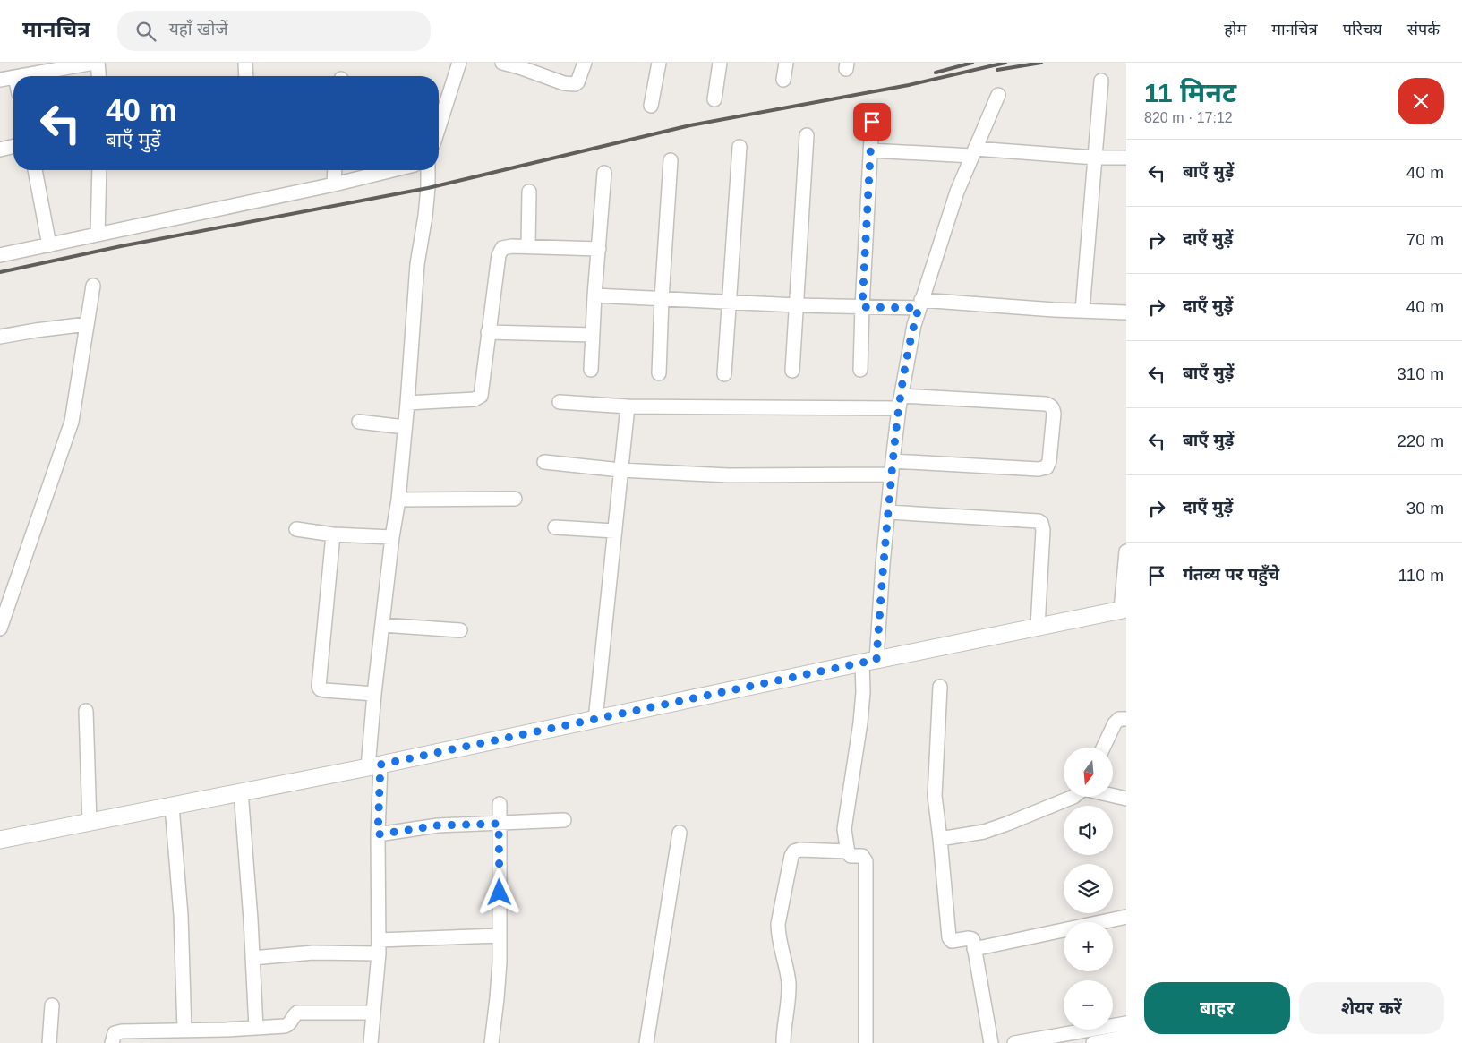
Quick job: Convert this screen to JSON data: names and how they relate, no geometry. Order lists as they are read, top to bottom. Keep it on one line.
{"north":"bottom","page":{"header":"मानचित्र","search":"यहाँ खोजें","nav":["होम","मानचित्र","परिचय","संपर्क"],"heading":["11 मिनट","820 m · 17:12"],"turn":["40 m","बाएँ मुड़ें"],"list":[{"name":"बाएँ मुड़ें","value":"40 m"},{"name":"दाएँ मुड़ें","value":"70 m"},{"name":"दाएँ मुड़ें","value":"40 m"},{"name":"बाएँ मुड़ें","value":"310 m"},{"name":"बाएँ मुड़ें","value":"220 m"},{"name":"दाएँ मुड़ें","value":"30 m"},{"name":"गंतव्य पर पहुँचे","value":"110 m"}],"map_buttons":["+","−"],"buttons":["बाहर","शेयर करें"]}}
